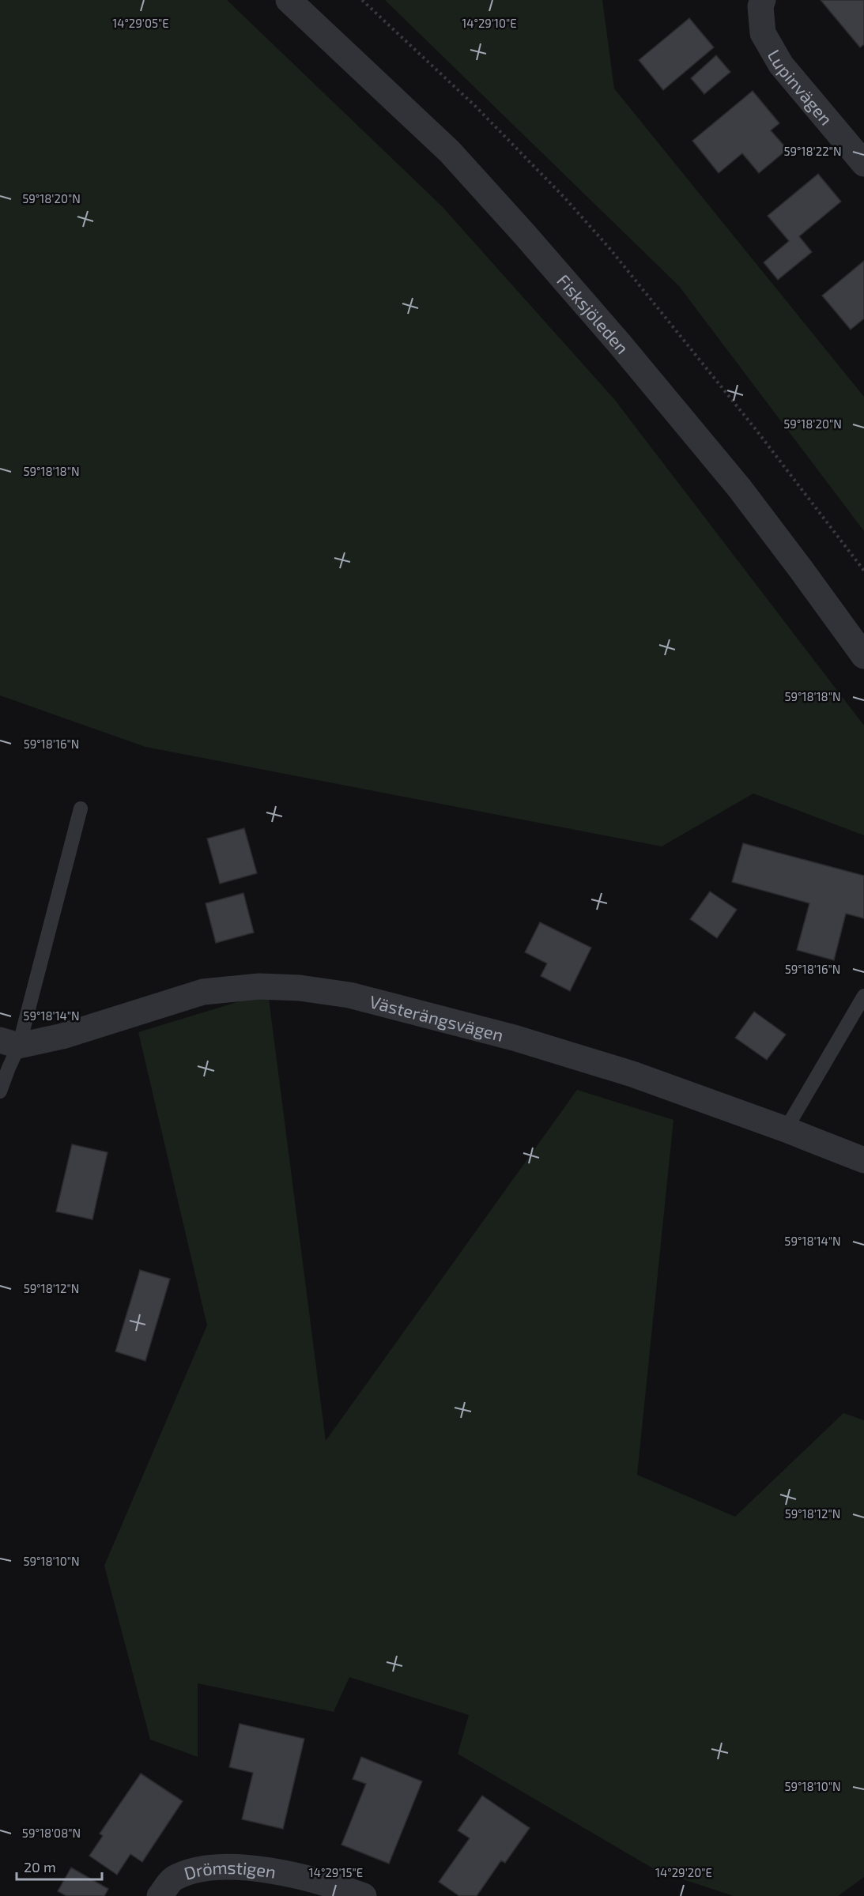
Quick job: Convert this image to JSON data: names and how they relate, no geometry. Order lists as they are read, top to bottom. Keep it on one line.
{"streets":{"street":["Lupinvägen","Fisksjöleden","Västerängsvägen","Drömstigen"]},"scale_bar":"20 m","coordinates":["14°29'05\"E","14°29'10\"E","59°18'22\"N","59°18'20\"N","59°18'18\"N","59°18'16\"N","59°18'14\"N","59°18'12\"N","59°18'10\"N","59°18'08\"N","14°29'15\"E","14°29'20\"E"]}
